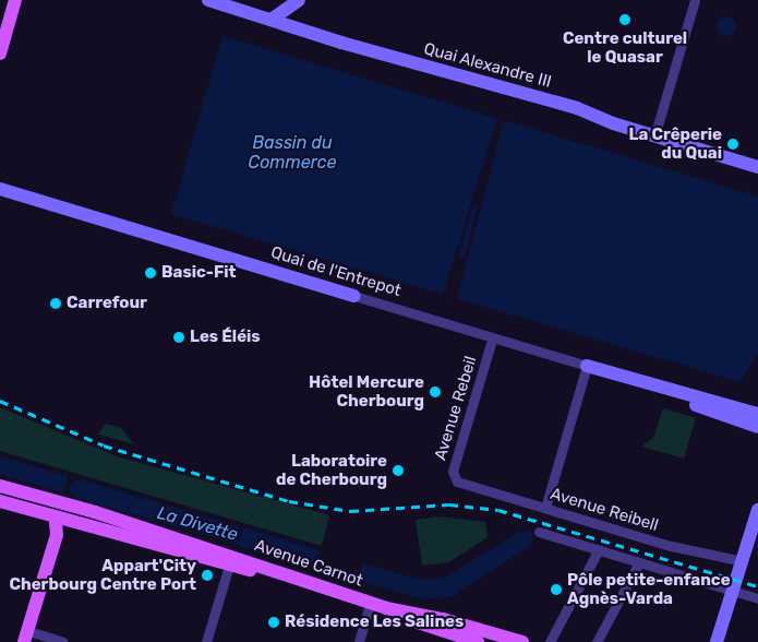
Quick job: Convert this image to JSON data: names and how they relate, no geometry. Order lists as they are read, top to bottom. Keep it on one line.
{"streets":{"main road":["Quai Alexandre III","Quai de l'Entrepot","Avenue Carnot"],"street":["Avenue Rebeil","Avenue Reibell"]},"crossings":[["Quai de l'Entrepot","Avenue Rebeil"],["Avenue Rebeil","Avenue Reibell"]],"water":["Bassin du Commerce","La Divette"],"places":["Centre culturel le Quasar","La Crêperie du Quai","Basic-Fit","Carrefour","Les Éléis","Hôtel Mercure Cherbourg","Laboratoire de Cherbourg","Appart'City Cherbourg Centre Port","Pôle petite-enfance Agnès-Varda","Résidence Les Salines"]}
